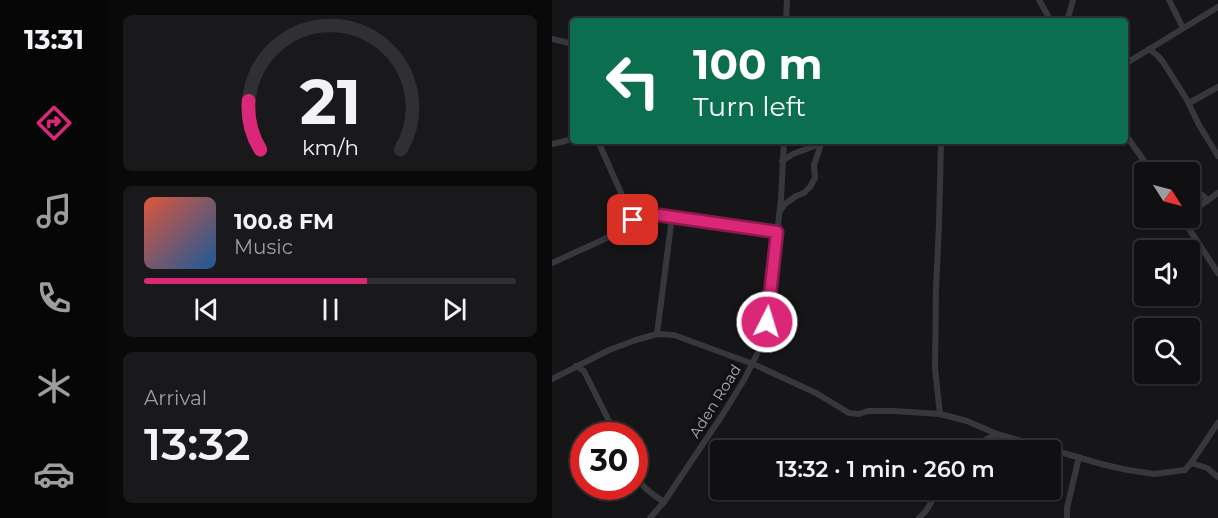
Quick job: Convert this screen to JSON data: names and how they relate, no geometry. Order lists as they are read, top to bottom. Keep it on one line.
{"streets":{"street":["Aden Road"]},"north":"bottom right","page":{"tabs":"13:31","turn":["100 m","Turn left"],"song":["100.8 FM","Music"],"tile":["Arrival","13:32"],"limit":"30","trip":"13:32 · 1 min · 260 m","gauge":["21","km/h"]}}
